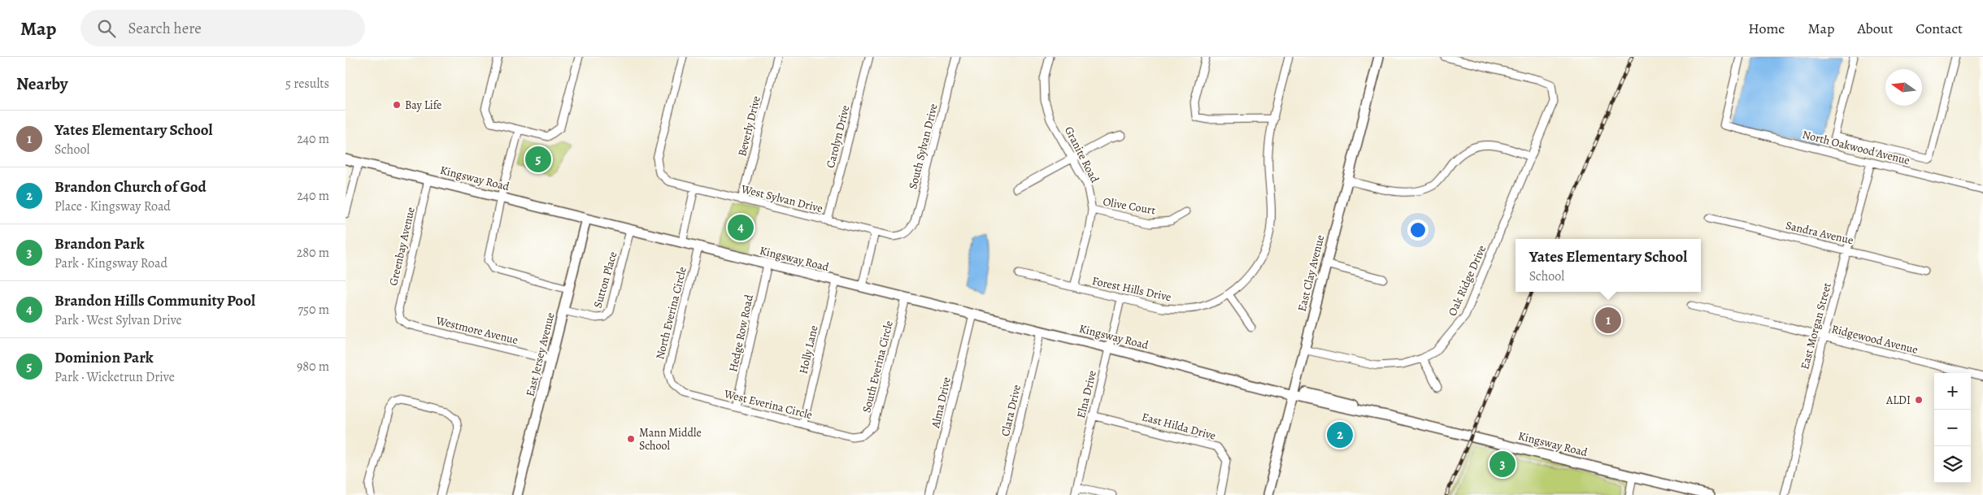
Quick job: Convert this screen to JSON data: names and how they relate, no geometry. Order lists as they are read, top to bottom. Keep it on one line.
{"streets":{"street":["Beverly Drive","Carolyn Drive","South Sylvan Drive","North Oakwood Avenue","Granite Road","Kingsway Road","West Sylvan Drive","Olive Court","Sandra Avenue","Greenbay Avenue","East Clay Avenue","Sutton Place","Oak Ridge Drive","Forest Hills Drive","North Everina Circle","East Morgan Street","Westmore Avenue","Hedge Row Road","Ridgewood Avenue","Holly Lane","East Jersey Avenue","South Everina Circle","Elna Drive","Alma Drive","West Everina Circle","Clara Drive","East Hilda Drive"]},"crossings":[["Beverly Drive","West Sylvan Drive"],["Carolyn Drive","West Sylvan Drive"],["South Sylvan Drive","West Sylvan Drive"],["North Oakwood Avenue","East Morgan Street"],["Granite Road","Olive Court"],["Granite Road","Forest Hills Drive"],["Kingsway Road","Greenbay Avenue"],["Kingsway Road","East Clay Avenue"],["Kingsway Road","Sutton Place"],["Kingsway Road","North Everina Circle"],["Kingsway Road","Hedge Row Road"],["Kingsway Road","Holly Lane"],["Kingsway Road","East Jersey Avenue"],["Kingsway Road","South Everina Circle"],["Kingsway Road","Elna Drive"],["Kingsway Road","Alma Drive"],["Kingsway Road","Clara Drive"],["Sandra Avenue","East Morgan Street"],["Greenbay Avenue","Westmore Avenue"],["East Clay Avenue","Oak Ridge Drive"],["Sutton Place","East Jersey Avenue"],["Forest Hills Drive","Elna Drive"],["North Everina Circle","West Everina Circle"],["East Morgan Street","Ridgewood Avenue"],["Westmore Avenue","East Jersey Avenue"],["Hedge Row Road","West Everina Circle"],["Holly Lane","West Everina Circle"],["South Everina Circle","West Everina Circle"],["Elna Drive","East Hilda Drive"]],"places":["Bay Life","ALDI","Mann Middle School"],"north":"left","page":{"header":"Map","search":"Search here","nav":["Home","Map","About","Contact"],"heading":["Nearby","5 results"],"list":[{"mark":"1","name":"Yates Elementary School","note":"School","value":"240 m"},{"mark":"2","name":"Brandon Church of God","note":"Place · Kingsway Road","value":"240 m"},{"mark":"3","name":"Brandon Park","note":"Park · Kingsway Road","value":"280 m"},{"mark":"4","name":"Brandon Hills Community Pool","note":"Park · West Sylvan Drive","value":"750 m"},{"mark":"5","name":"Dominion Park","note":"Park · Wicketrun Drive","value":"980 m"}],"pins":["5","4","1","2","3"],"popup":["Yates Elementary School","School"],"map_buttons":["+","−"]}}
